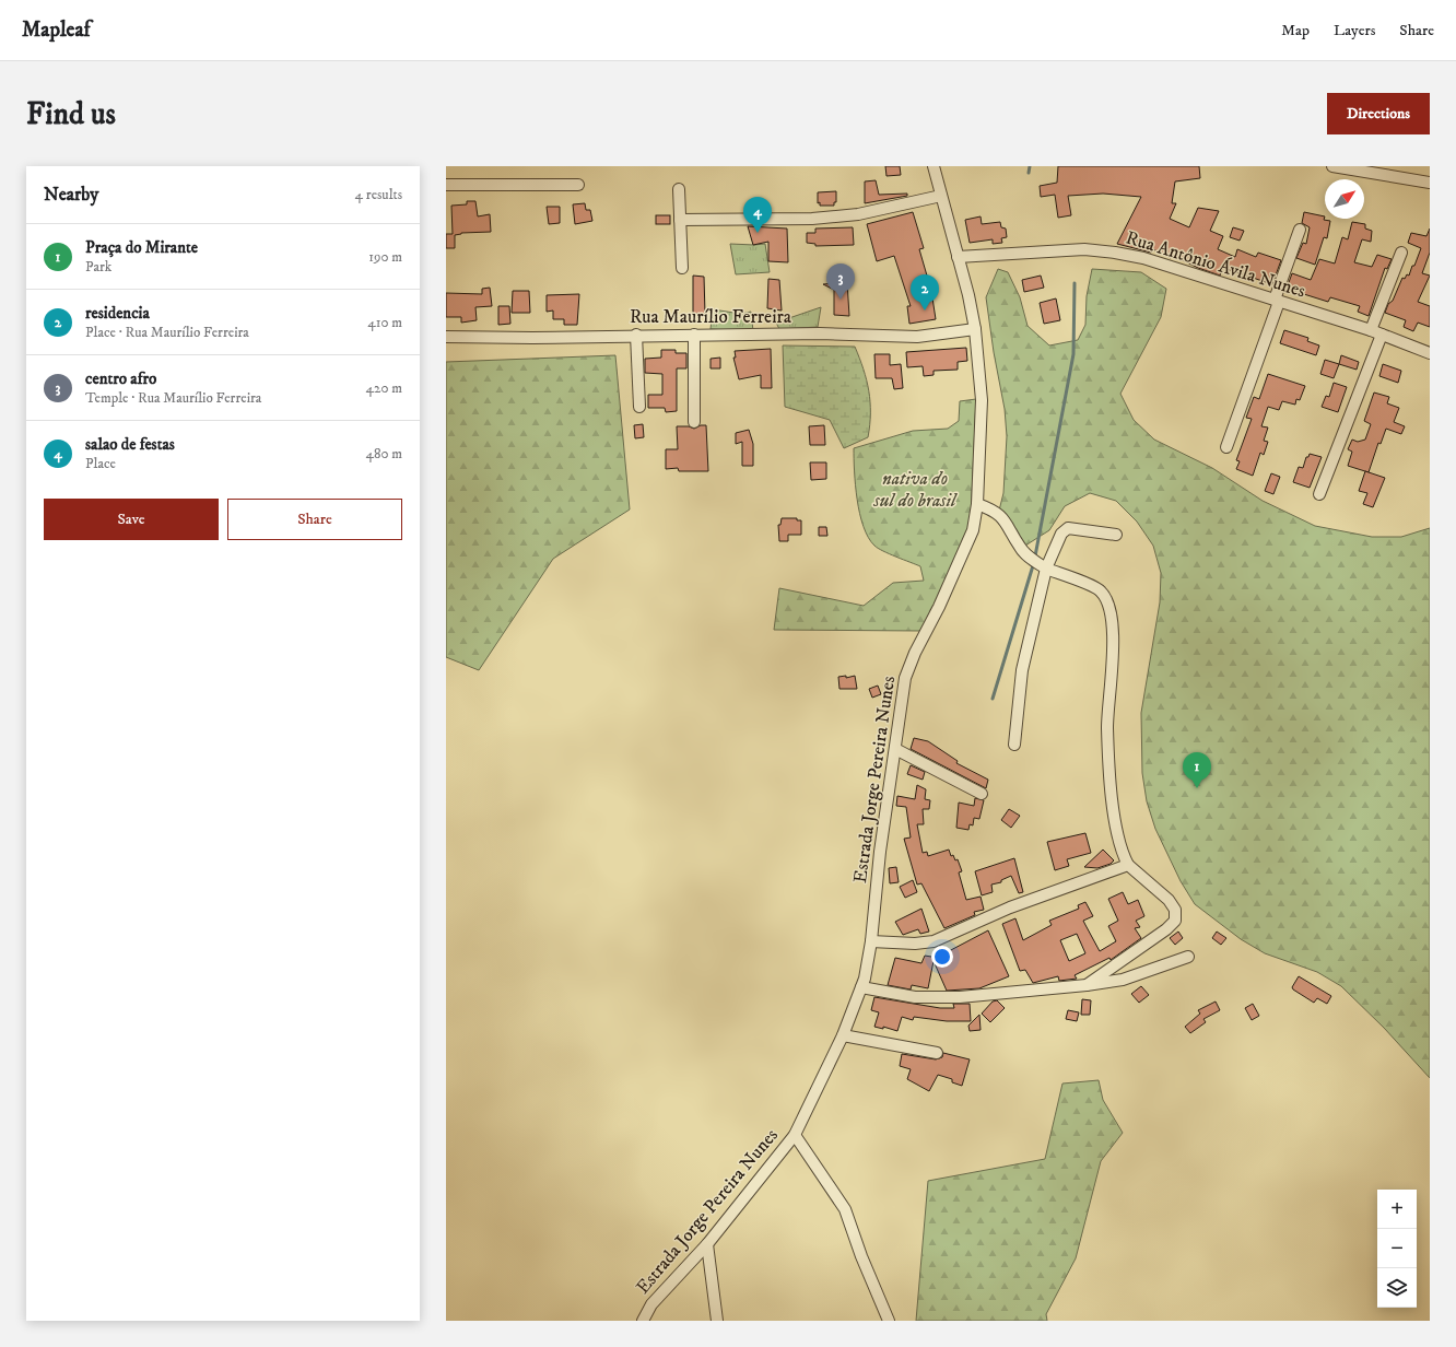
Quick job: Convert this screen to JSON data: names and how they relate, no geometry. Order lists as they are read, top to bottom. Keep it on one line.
{"streets":{"street":["Rua Antônio Ávila Nunes","Rua Maurílio Ferreira","Estrada Jorge Pereira Nunes"]},"crossings":[["Rua Antônio Ávila Nunes","Estrada Jorge Pereira Nunes"],["Rua Maurílio Ferreira","Estrada Jorge Pereira Nunes"]],"parks":["nativa do sul do brasil"],"north":"top right","page":{"header":"Mapleaf","nav":["Map","Layers","Share"],"buttons":["Directions",["Save","Share"]],"title":"Find us","heading":["Nearby","4 results"],"pins":["4","3","2","1"],"list":[{"mark":"1","name":"Praça do Mirante","note":"Park","value":"190 m"},{"mark":"2","name":"residencia","note":"Place · Rua Maurílio Ferreira","value":"410 m"},{"mark":"3","name":"centro afro","note":"Temple · Rua Maurílio Ferreira","value":"420 m"},{"mark":"4","name":"salao de festas","note":"Place","value":"480 m"}],"map_buttons":["+","−"]}}
